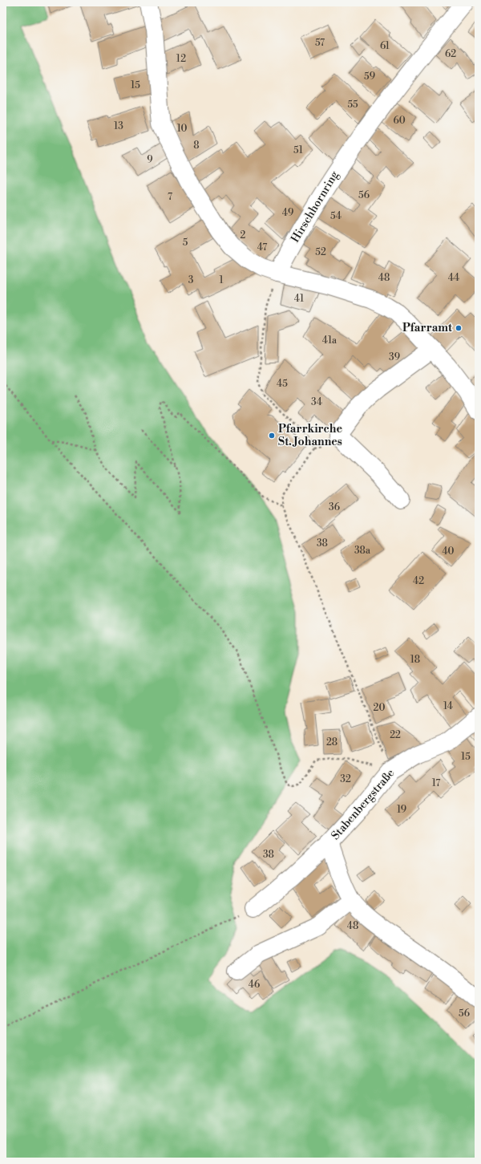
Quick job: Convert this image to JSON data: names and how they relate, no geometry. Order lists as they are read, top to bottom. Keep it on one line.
{"streets":{"street":["Hirschhornring","Stabenbergstraße"]},"places":["Pfarramt","Pfarrkirche St. Johannes"],"house_numbers":["57","61","62","12","59","15","55","60","13","10","8","51","9","56","7","49","54","2","5","47","52","48","44","3","1","41","41a","39","45","34","36","38","38a","40","42","18","14","20","22","28","15","32","17","19","38","48","46","56"]}
